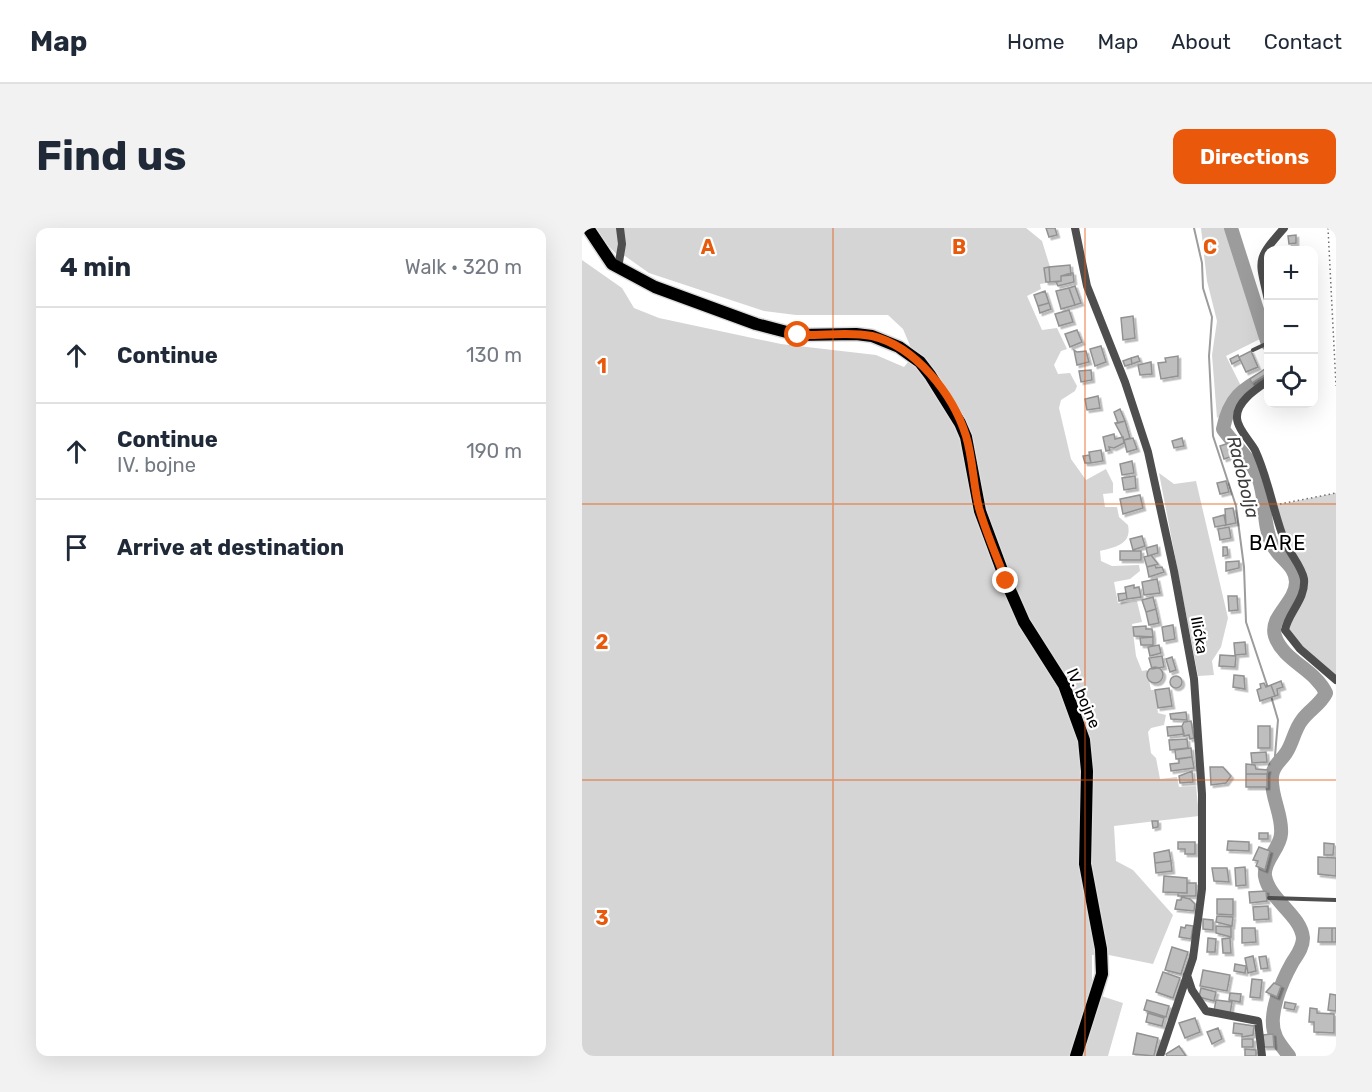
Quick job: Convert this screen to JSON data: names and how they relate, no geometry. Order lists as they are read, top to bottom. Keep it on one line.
{"streets":{"main road":["IV. bojne"],"street":["Ilićka"]},"districts":["BARE"],"water":["Radobolja"],"page":{"header":"Map","nav":["Home","Map","About","Contact"],"buttons":"Directions","title":"Find us","heading":["4 min","Walk · 320 m"],"map_buttons":["+","−"],"list":[["Continue","130 m"],["Continue","IV. bojne","190 m"],"Arrive at destination"]},"grid":{"columns":["A","B","C"],"rows":["1","2","3"]}}
